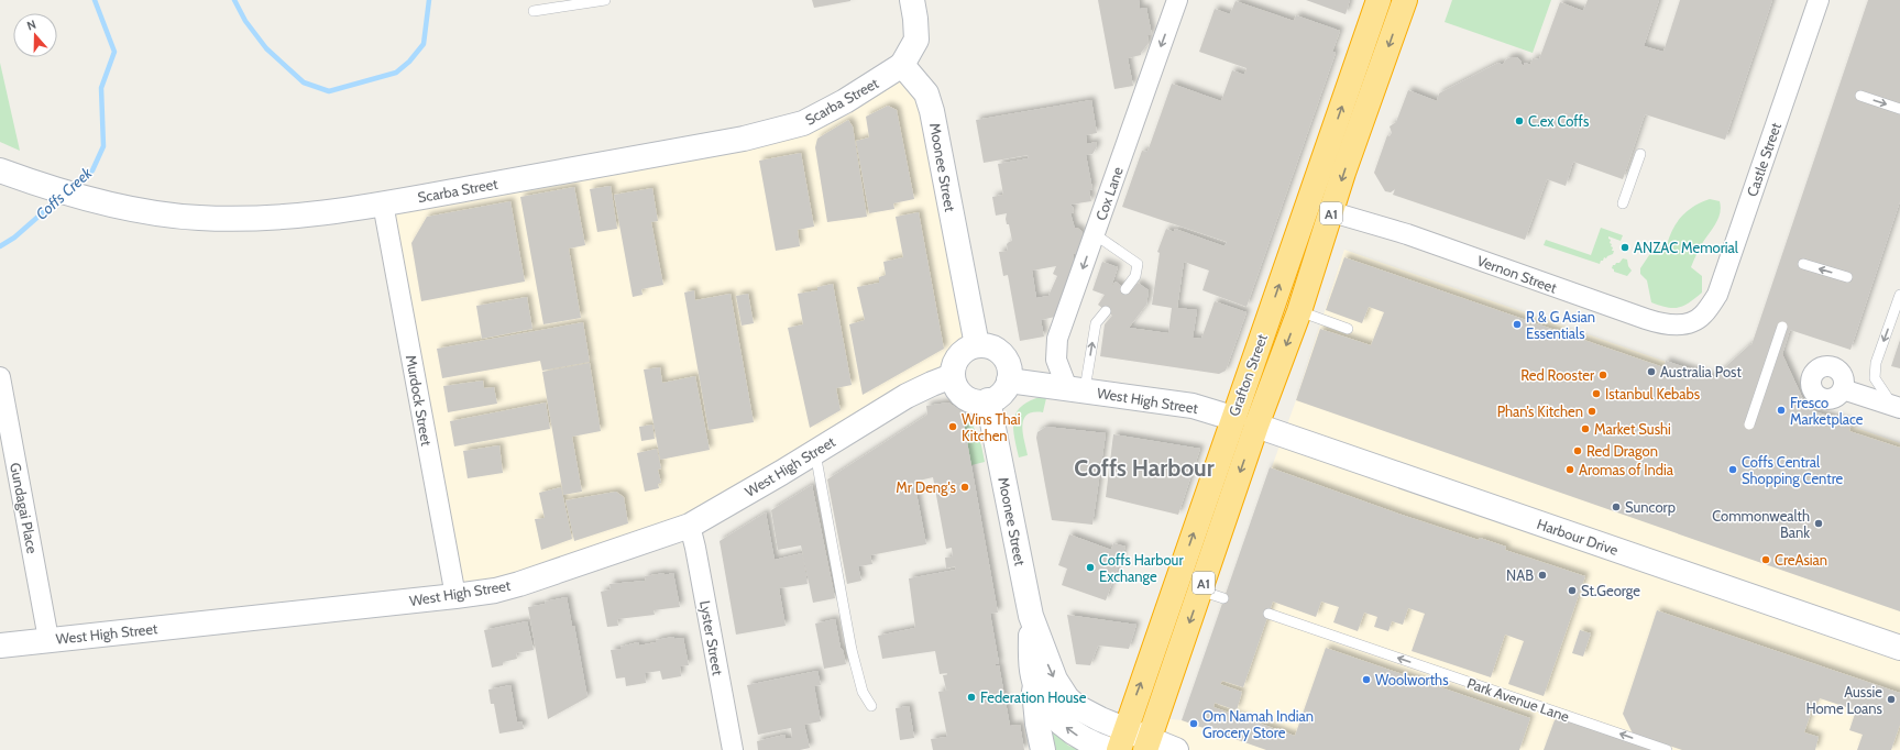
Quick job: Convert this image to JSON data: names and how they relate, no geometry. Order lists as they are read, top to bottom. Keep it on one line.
{"streets":{"highway":["A1","Grafton Street"],"street":["Scarba Street","Castle Street","Moonee Street","Cox Lane","Vernon Street","Murdock Street","West High Street","Gundagai Place","Harbour Drive","Lyster Street"],"lane":["Park Avenue Lane"]},"crossings":[["Scarba Street","Moonee Street"],["Scarba Street","Murdock Street"],["Castle Street","Vernon Street"],["Moonee Street","West High Street"],["Cox Lane","West High Street"],["Vernon Street","Grafton Street"],["Grafton Street","West High Street"],["Grafton Street","Harbour Drive"],["Murdock Street","West High Street"],["West High Street","Gundagai Place"],["West High Street","Lyster Street"]],"one_way":["Cox Lane","Park Avenue Lane"],"districts":["Coffs Harbour"],"water":["Coffs Creek"],"places":["C.ex Coffs","ANZAC Memorial","R & G Asian Essentials","Australia Post","Red Rooster","Istanbul Kebabs","Fresco Marketplace","Phan’s Kitchen","Wins Thai Kitchen","Market Sushi","Red Dragon","Aromas of India","Coffs Central Shopping Centre","Mr Deng's","Suncorp","Commonwealth Bank","CreAsian","Coffs Harbour Exchange","NAB","St.George","Woolworths","Federation House","Aussie Home Loans","Om Namah Indian Grocery Store"],"north":"top"}
